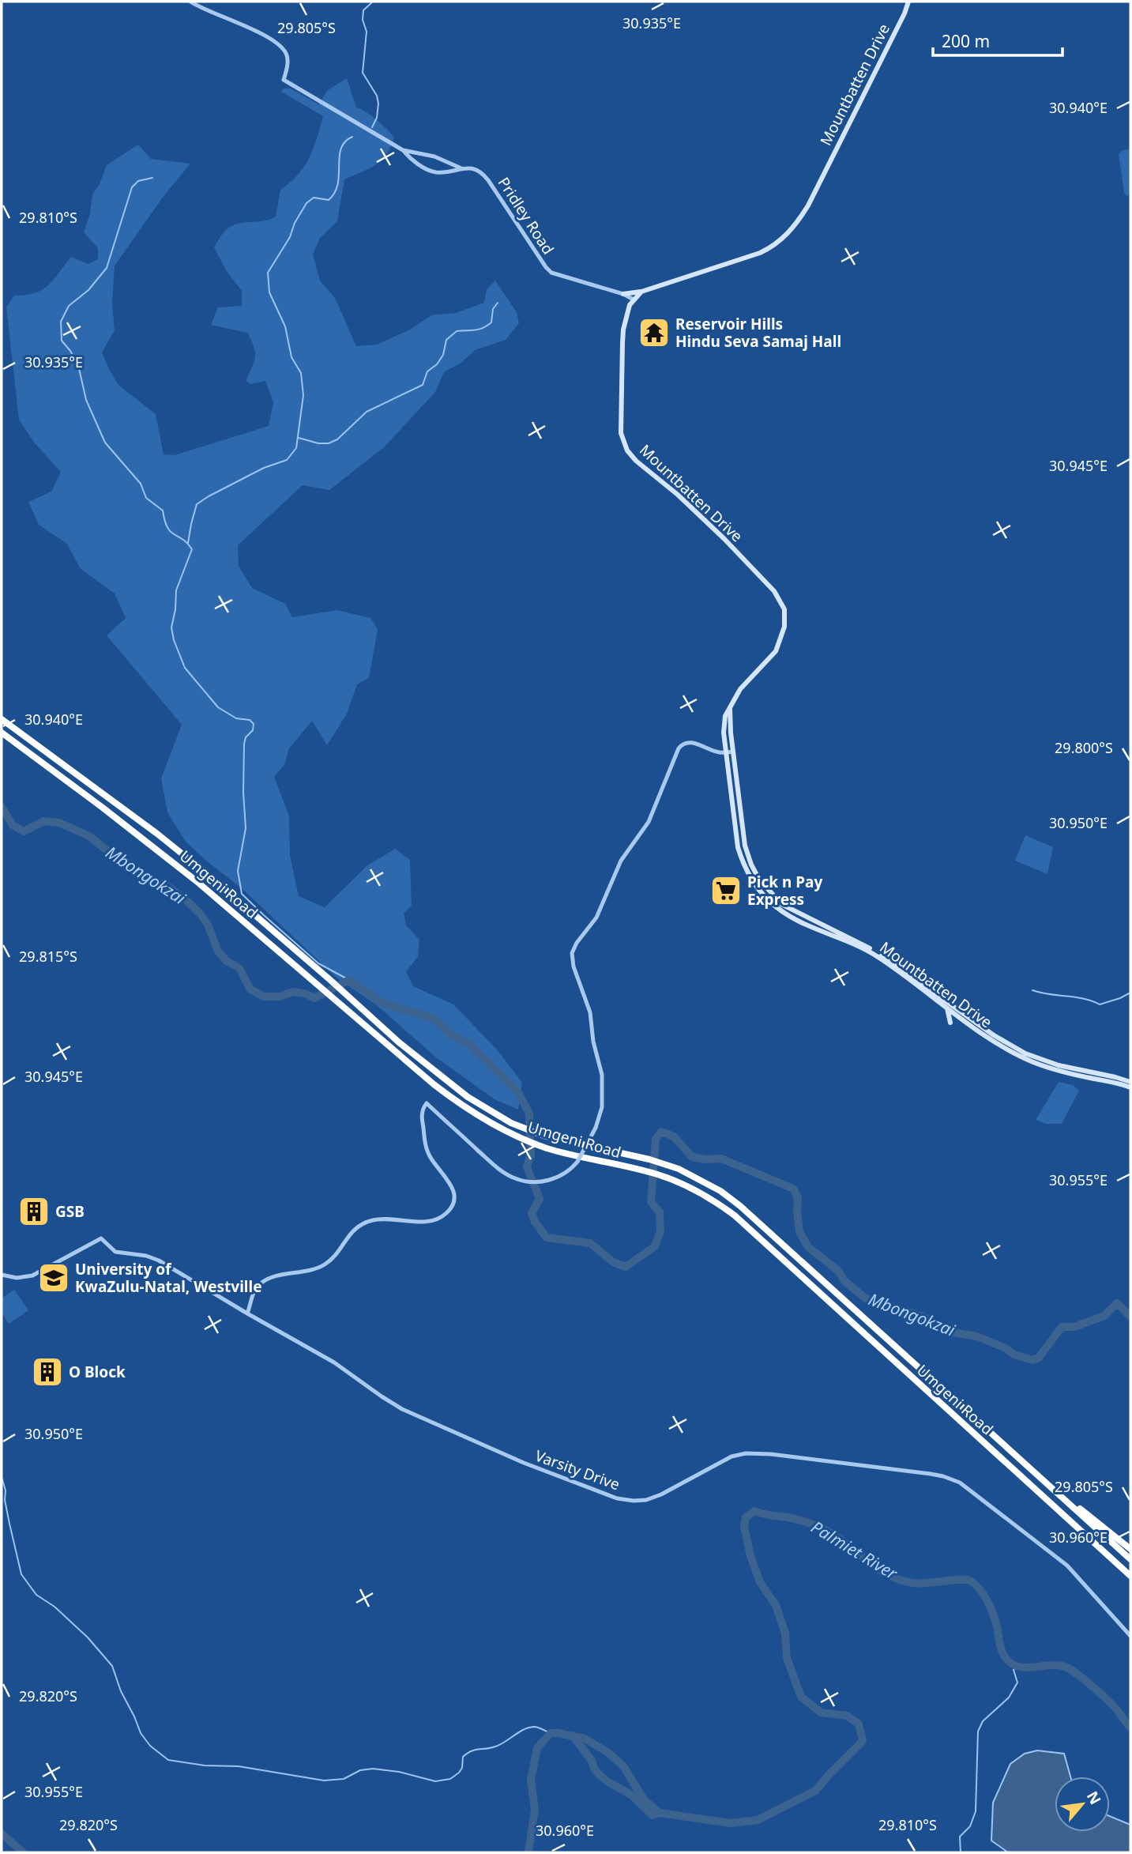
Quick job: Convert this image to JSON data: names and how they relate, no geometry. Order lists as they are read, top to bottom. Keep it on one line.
{"streets":{"highway":["Umgeni Road"],"main road":["Mountbatten Drive"],"street":["Pridley Road","Varsity Drive"]},"crossings":[["Mountbatten Drive","Pridley Road"]],"water":["Mbongokzai","Palmiet River"],"places":{"temple":["Reservoir Hills Hindu Seva Samaj Hall"],"supermarket":["Pick n Pay Express"],"building":["GSB","O Block"],"school or university":["University of KwaZulu-Natal, Westville"]},"scale_bar":"200 m","north":"top right","coordinates":["30.935°E","29.805°S","30.940°E","29.810°S","30.945°E","29.800°S","30.950°E","29.815°S","30.955°E","30.960°E","29.820°S"]}
